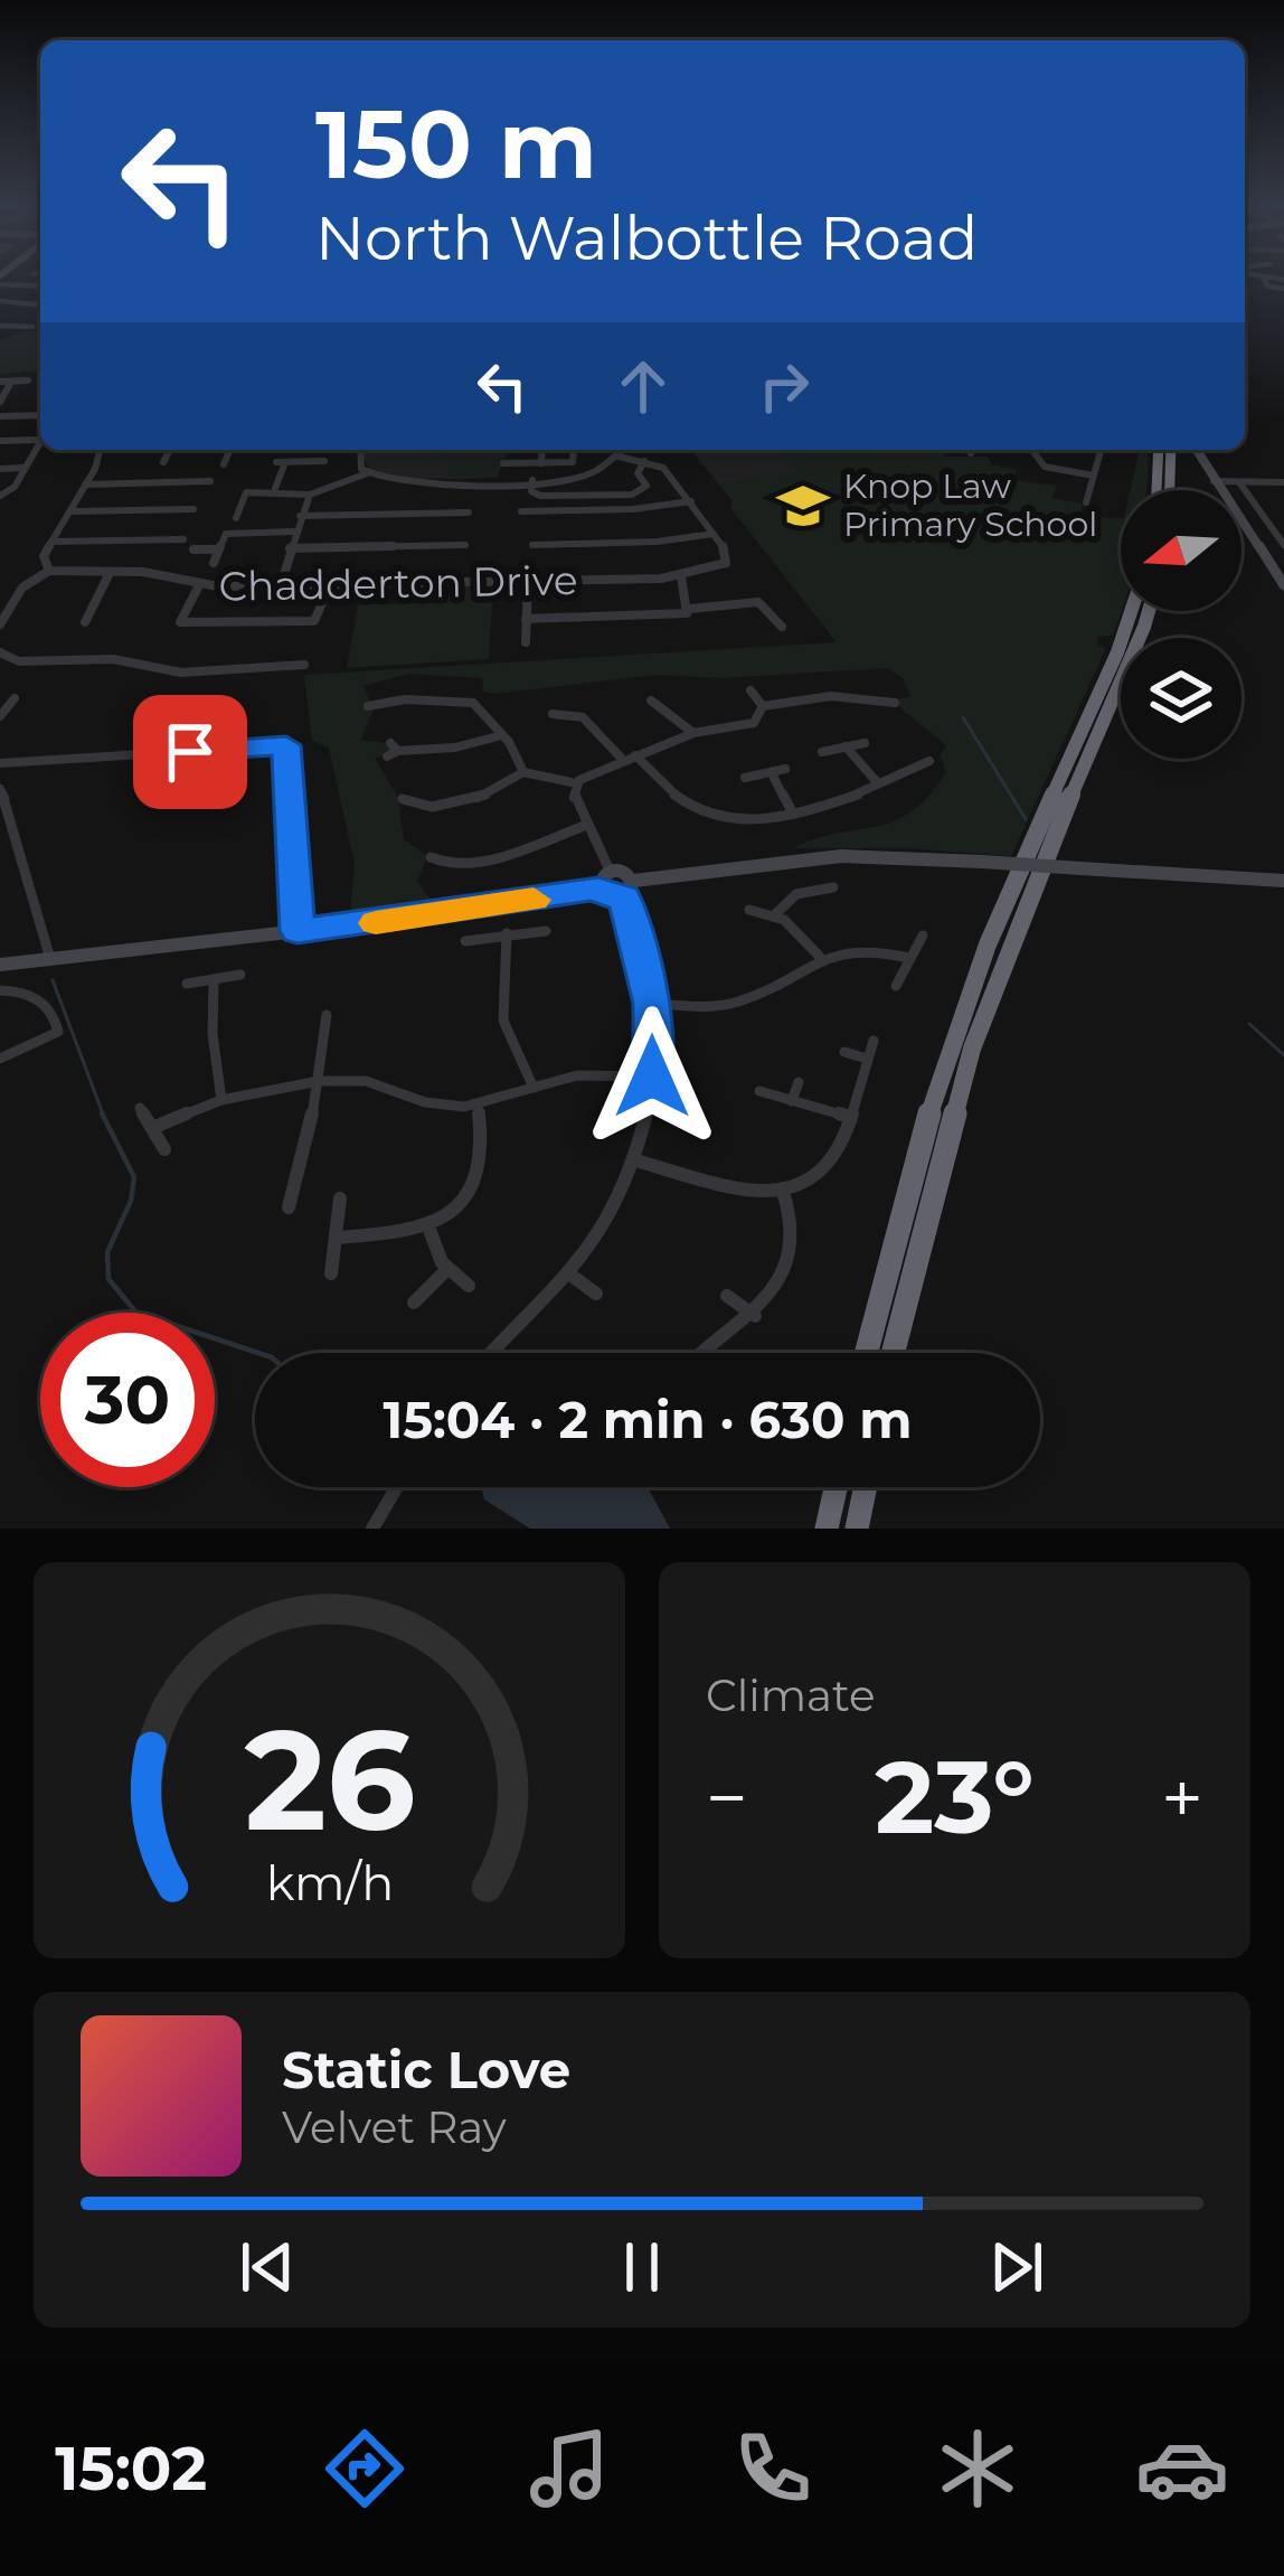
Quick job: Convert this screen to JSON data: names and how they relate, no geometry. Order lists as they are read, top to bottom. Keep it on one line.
{"streets":{"street":["Chadderton Drive"]},"places":{"school or university":["Knop Law Primary School"]},"north":"left","page":{"turn":["150 m","North Walbottle Road"],"limit":"30","trip":"15:04 · 2 min · 630 m","tile":"Climate","heat":["−","23°","+"],"song":["Static Love","Velvet Ray"],"tabs":"15:02","gauge":["26","km/h"]}}
